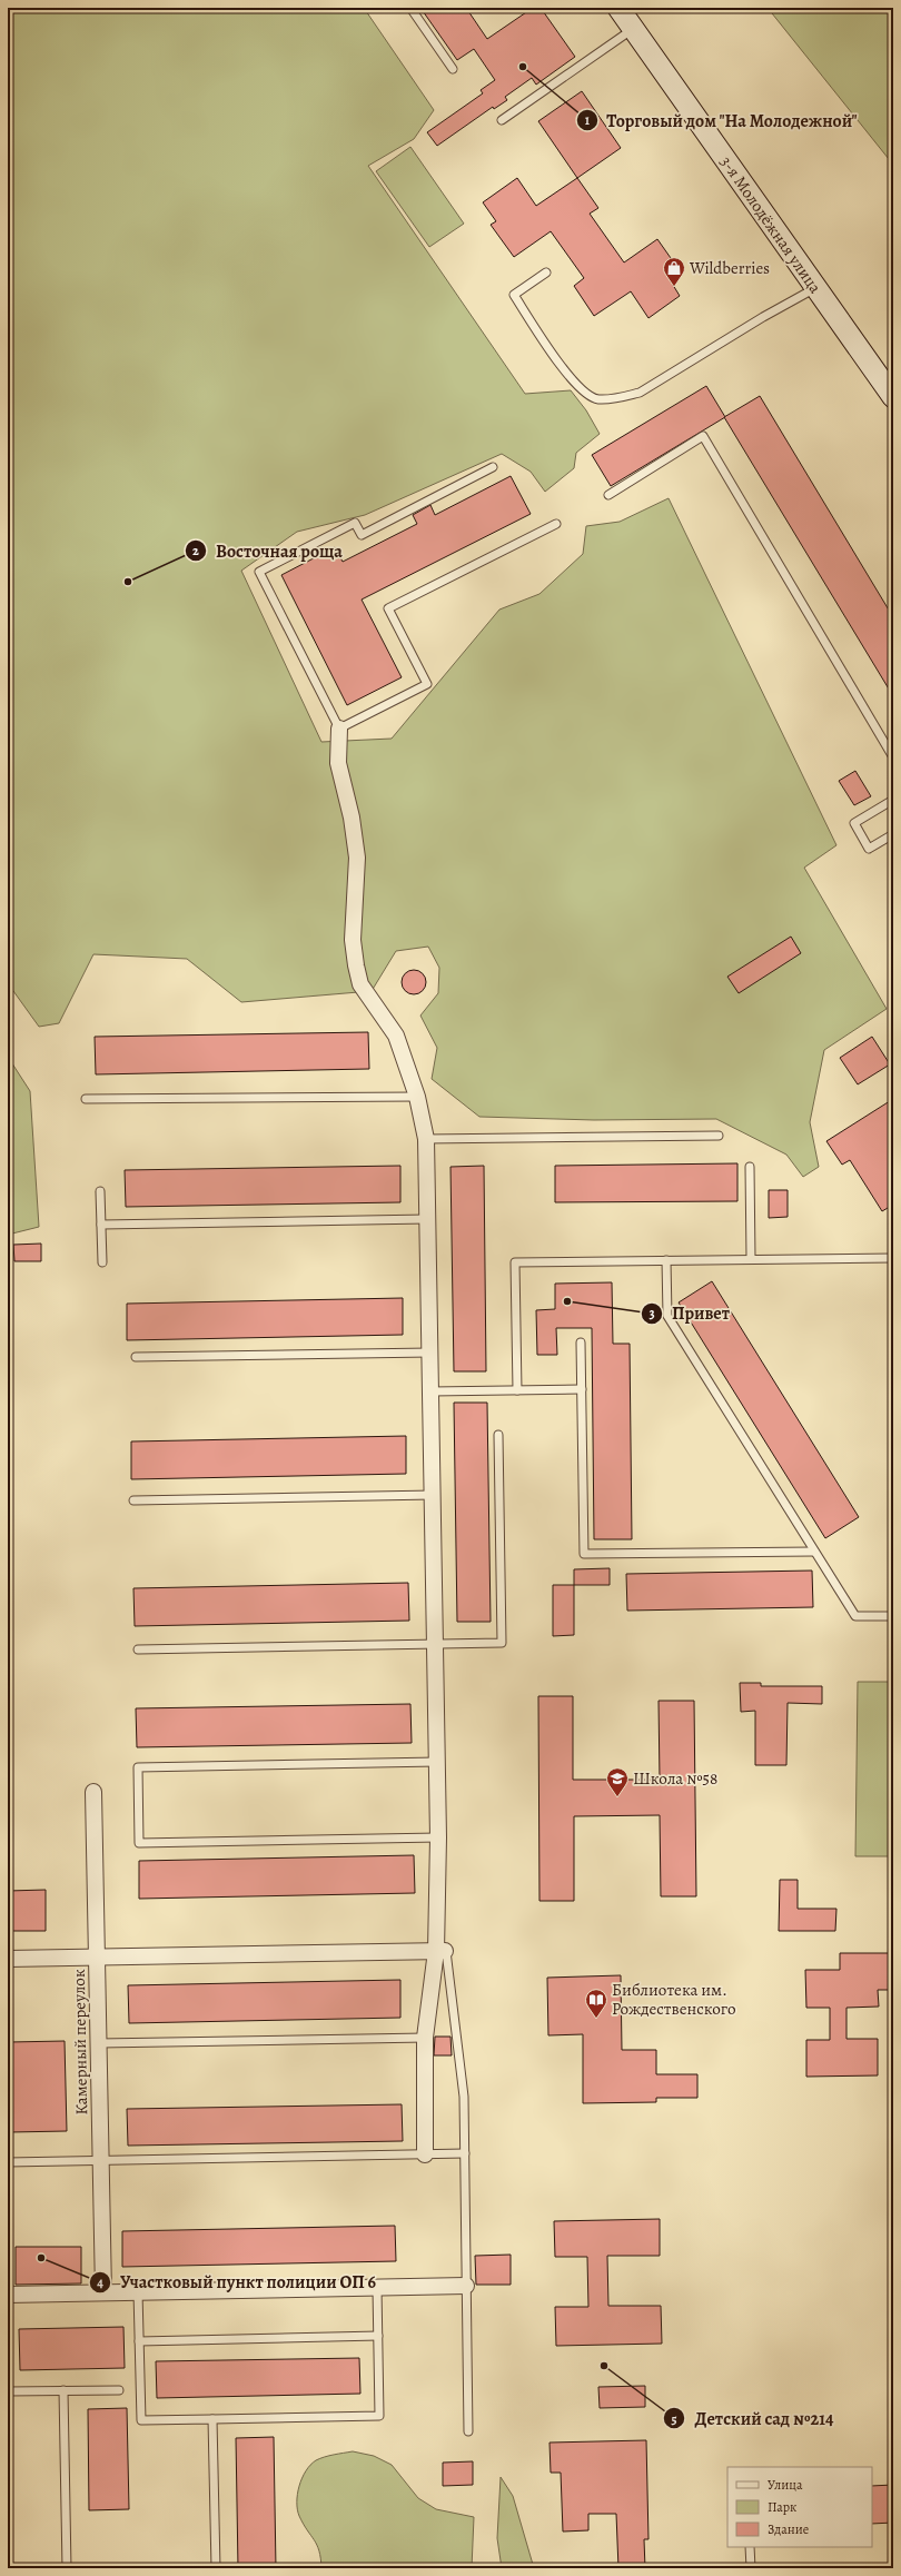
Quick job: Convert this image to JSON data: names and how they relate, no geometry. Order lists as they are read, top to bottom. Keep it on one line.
{"streets":{"main road":["3-я Молодёжная улица"],"street":["Камерный переулок"]},"places":{"other":["Торговый дом \"На Молодежной\"","Восточная роща","Привет","Участковый пункт полиции ОП 6","Детский сад №214"],"shop":["Wildberries"],"school or university":["Школа №58"],"library":["Библиотека им. Рождественского"]},"legend":["Улица","Парк","Здание"]}
